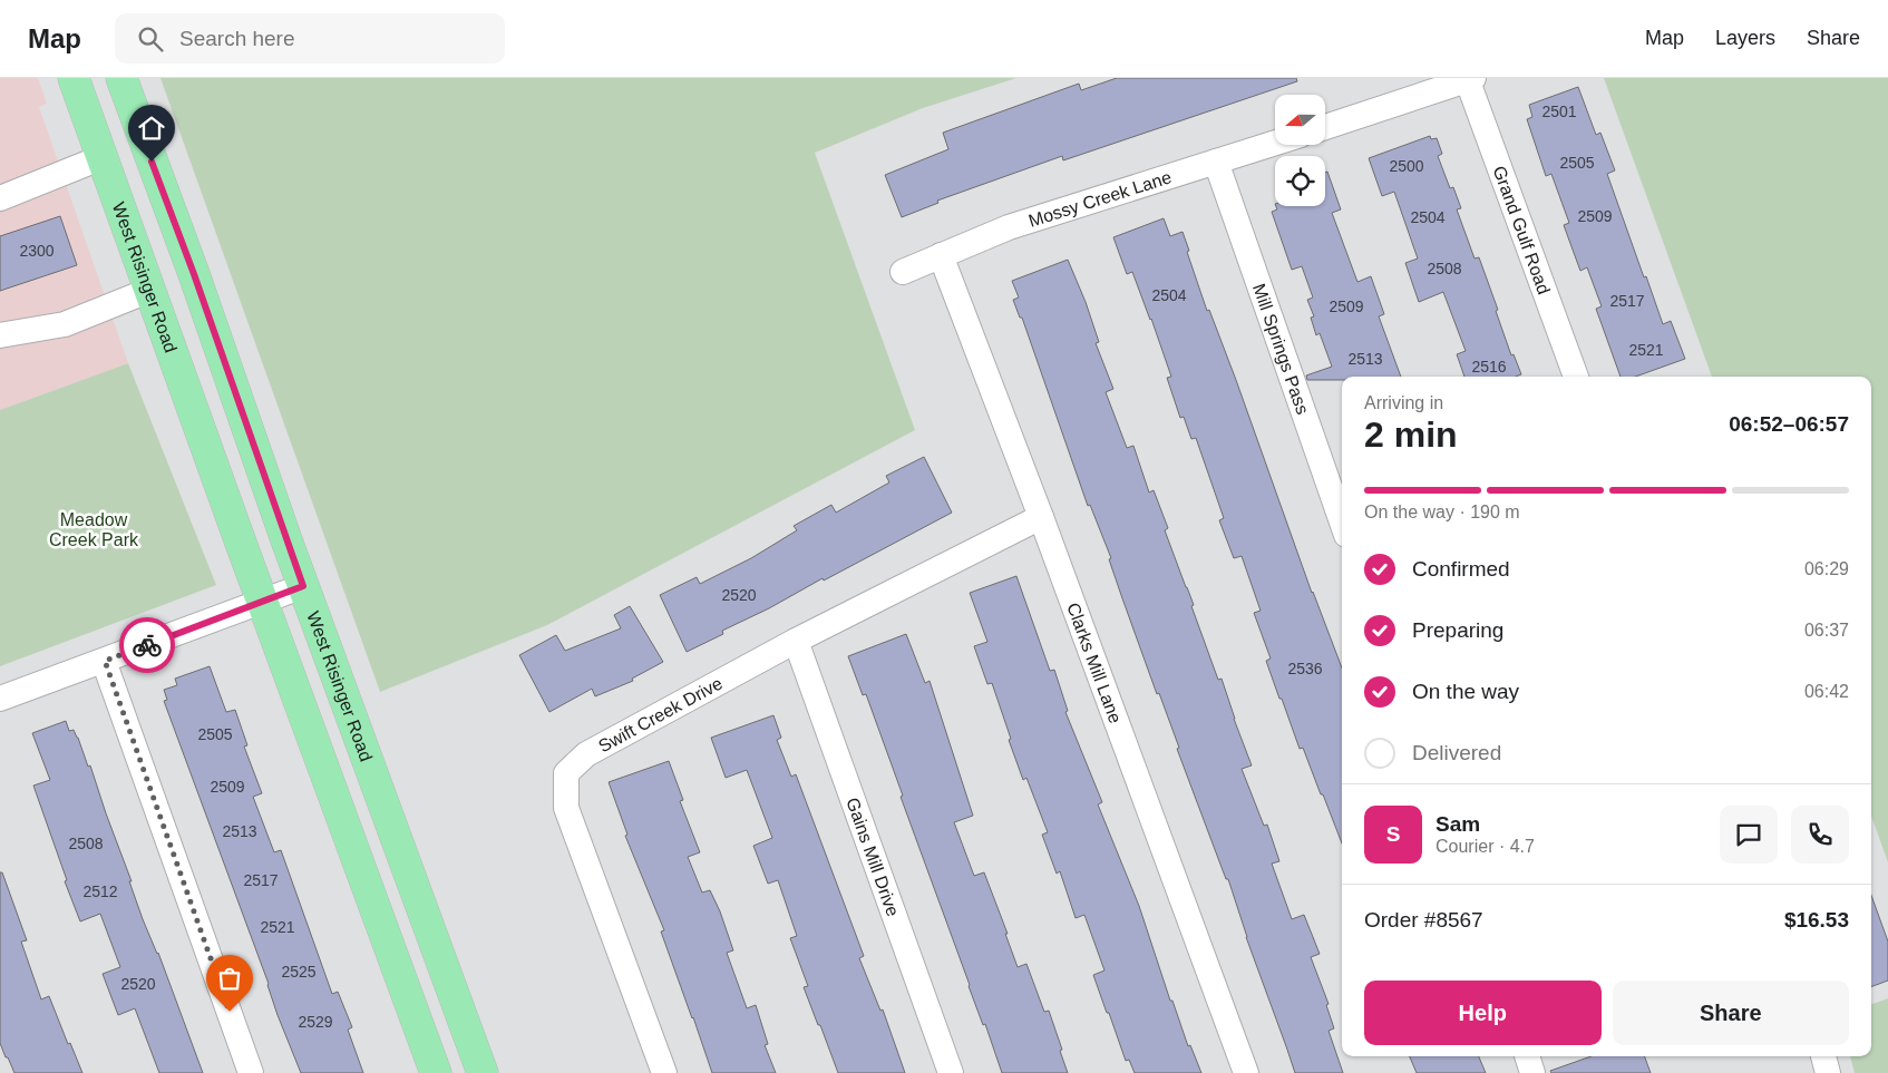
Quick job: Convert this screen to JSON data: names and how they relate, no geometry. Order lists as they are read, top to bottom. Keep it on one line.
{"streets":{"main road":["West Risinger Road"],"street":["Mossy Creek Lane","Grand Gulf Road","Mill Springs Pass","Clarks Mill Lane","Swift Creek Drive","Gains Mill Drive"]},"crossings":[["Mossy Creek Lane","Mill Springs Pass"],["Mossy Creek Lane","Clarks Mill Lane"],["Clarks Mill Lane","Swift Creek Drive"],["Swift Creek Drive","Gains Mill Drive"]],"parks":["Meadow Creek Park"],"house_numbers":["2501","2505","2500","2509","2504","2300","2508","2504","2517","2509","2521","2513","2516","2520","2536","2505","2509","2513","2508","2517","2512","2521","2525","2520","2529"],"north":"left","page":{"header":"Map","search":"Search here","nav":["Map","Layers","Share"],"heading":["2 min","Arriving in","06:52–06:57"],"panel":["Sam","Courier · 4.7","Order #8567","$16.53"],"bar":"On the way · 190 m","list":[["Confirmed","06:29"],["Preparing","06:37"],["On the way","06:42"],"Delivered"],"round":"S","buttons":["Help","Share"]}}
